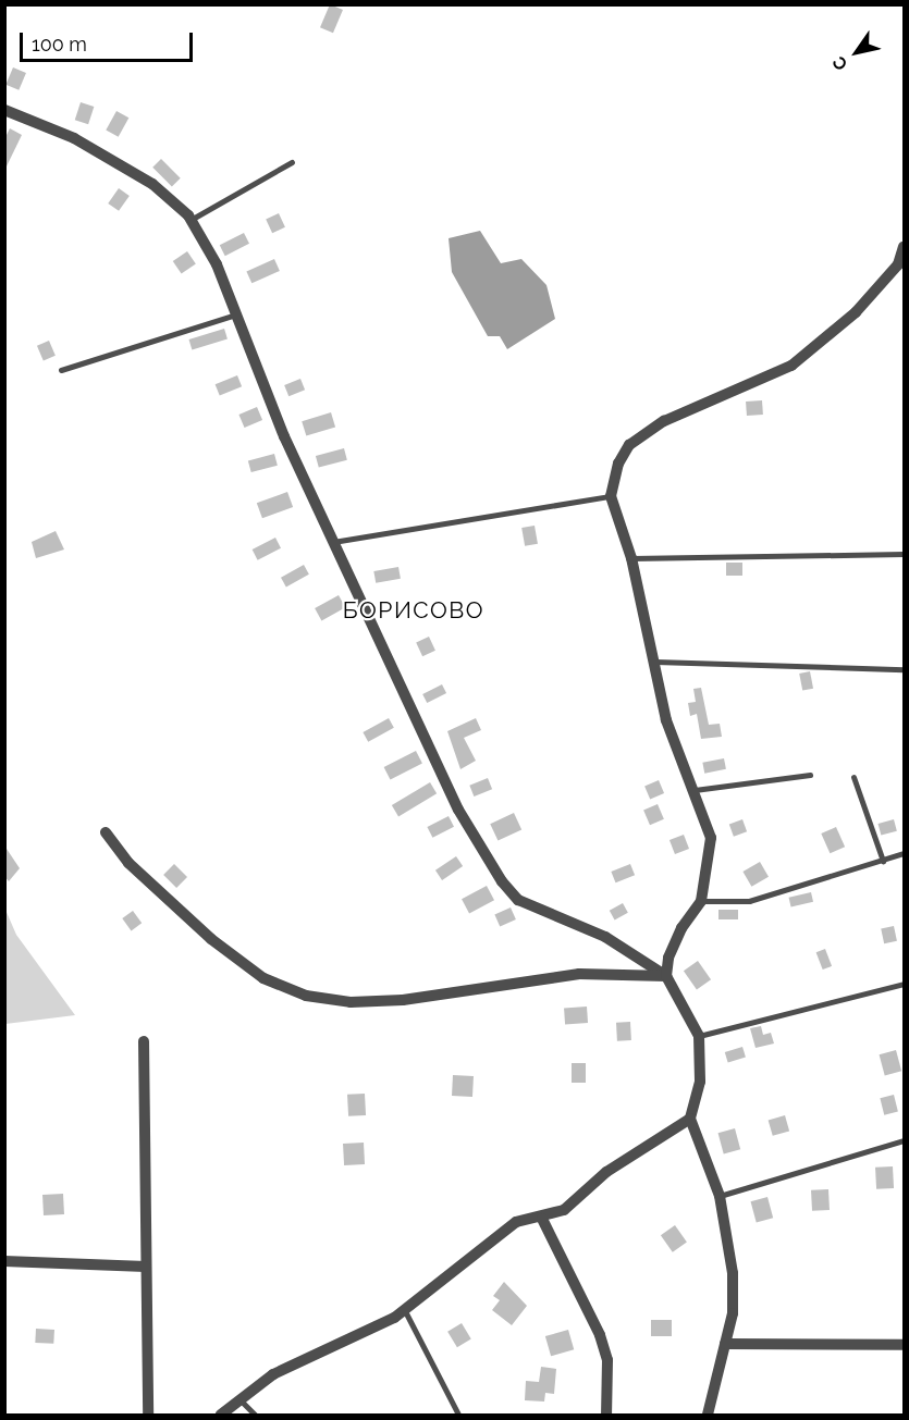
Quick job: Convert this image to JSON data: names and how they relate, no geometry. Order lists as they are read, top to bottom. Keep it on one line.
{"districts":["БОРИСОВО"],"scale_bar":"100 m","north":"bottom left"}
